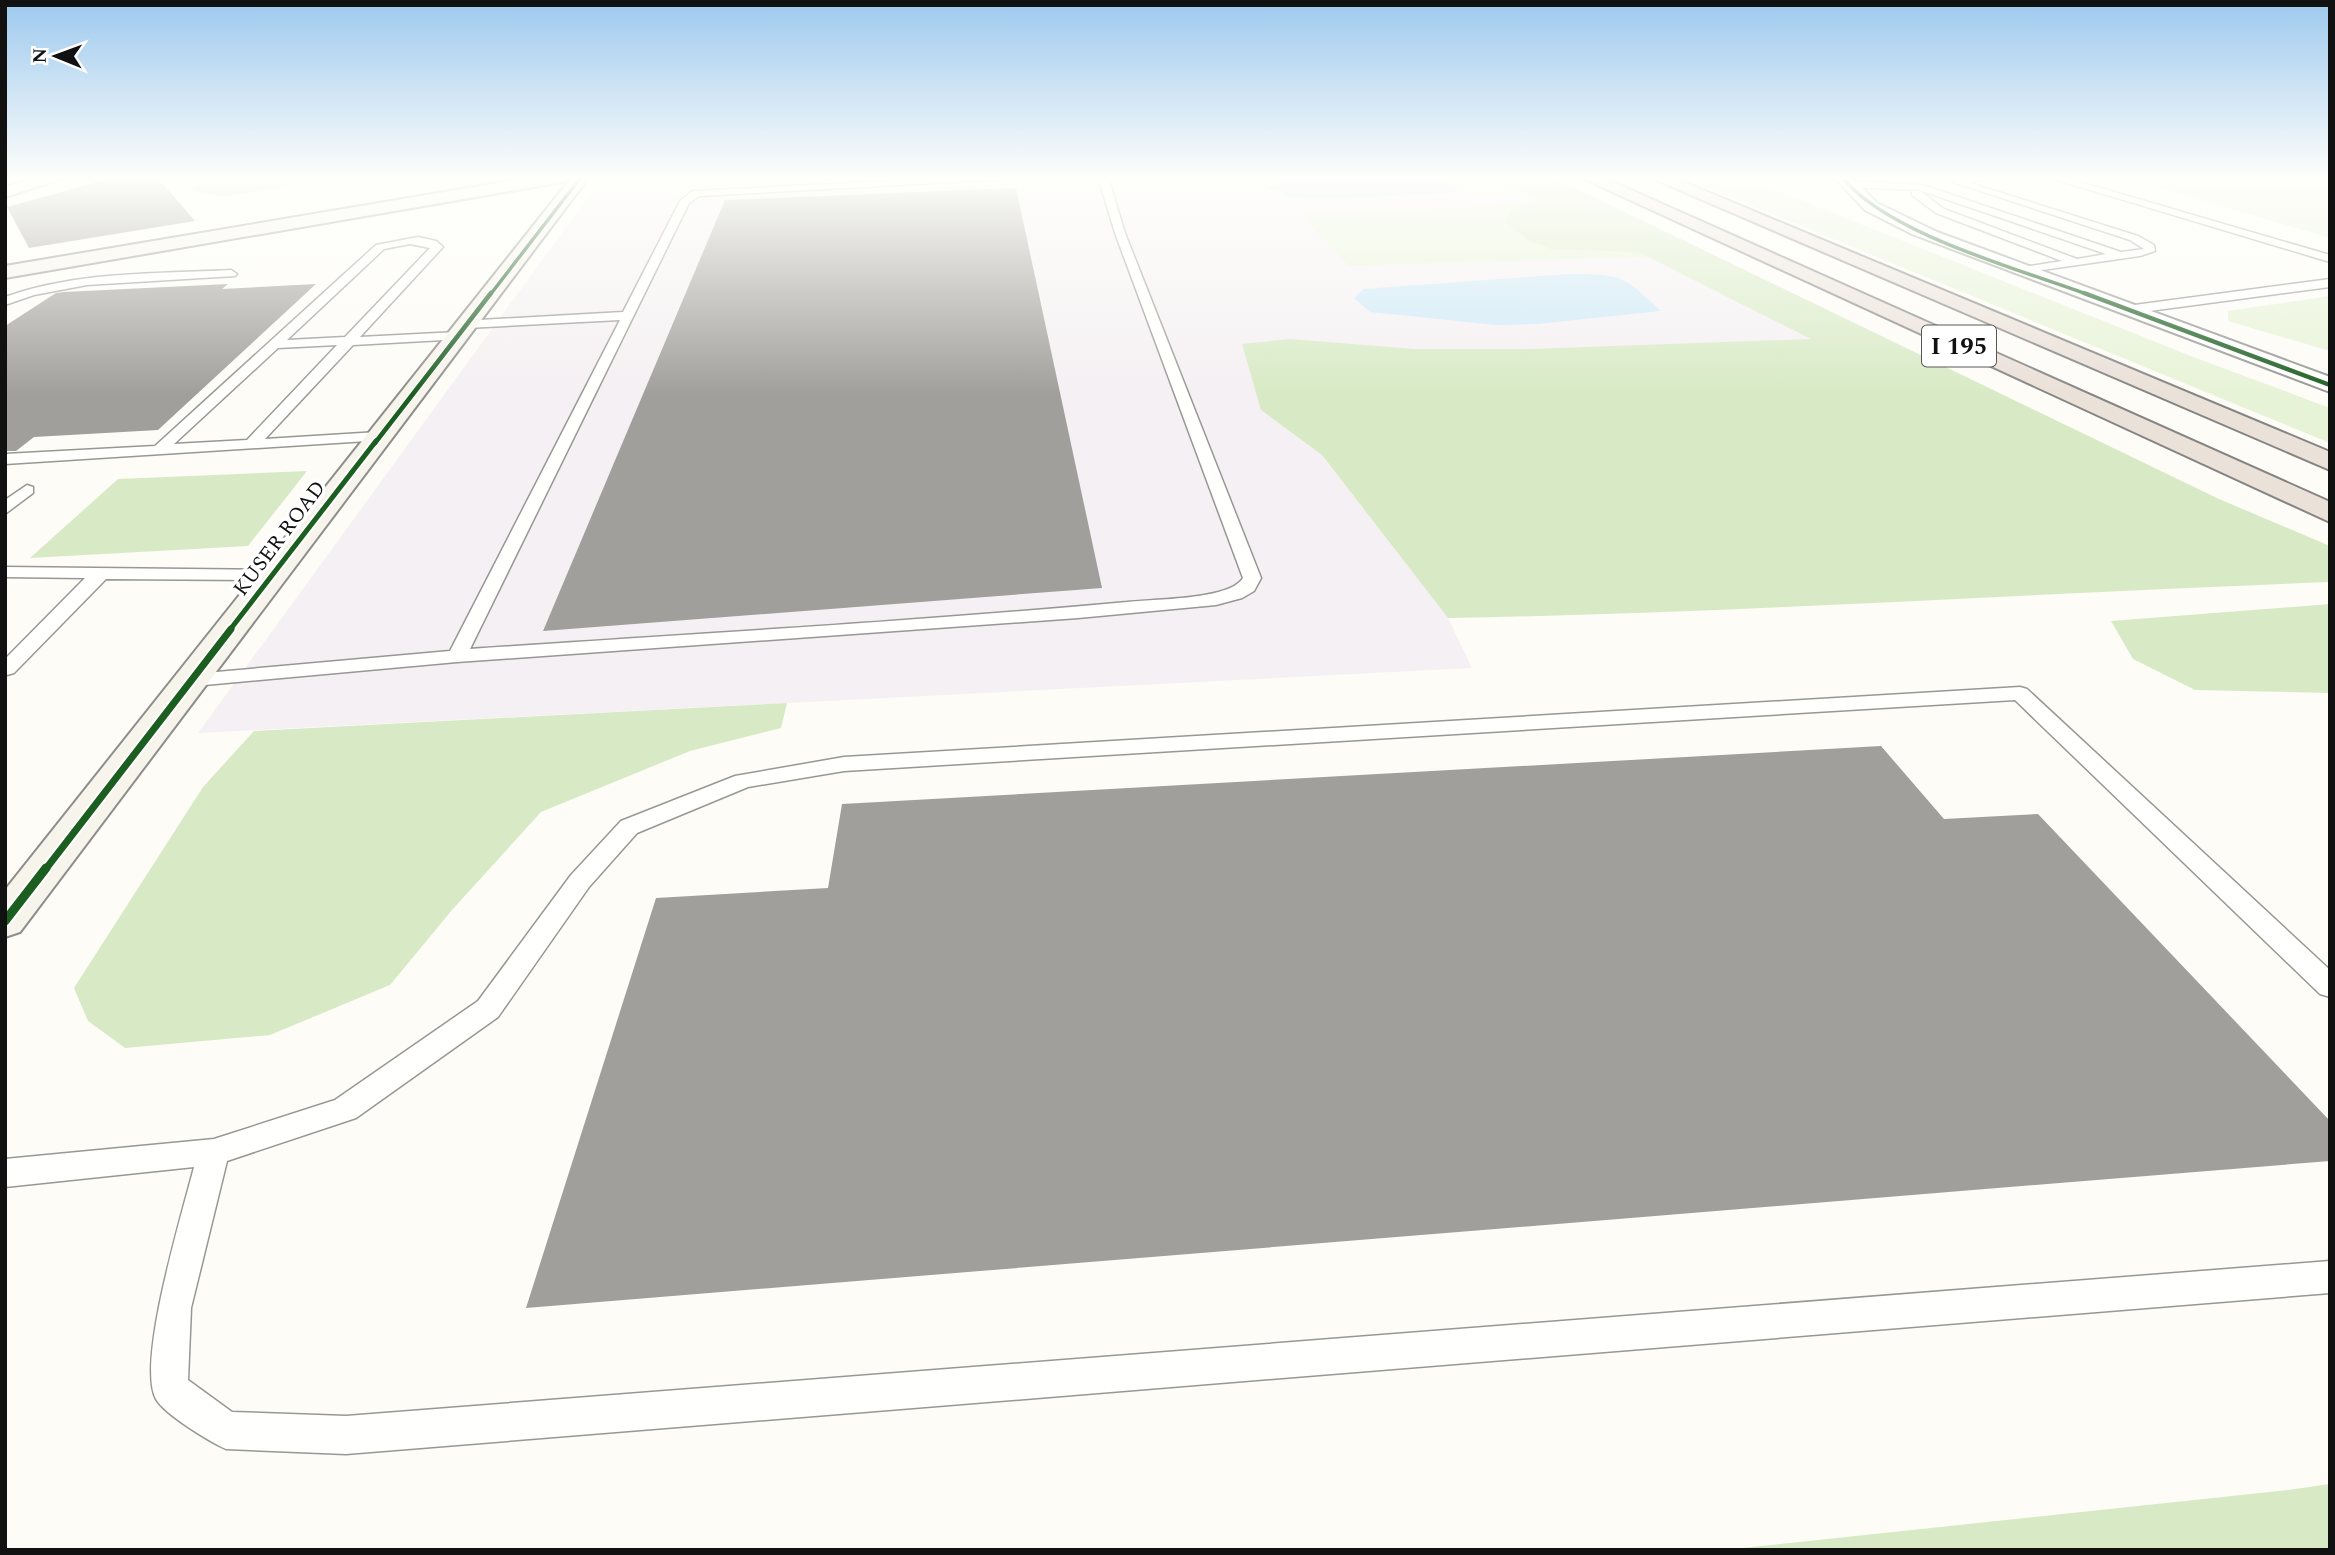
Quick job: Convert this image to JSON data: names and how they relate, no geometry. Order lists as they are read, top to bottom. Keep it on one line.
{"streets":{"highway":["I 195"],"street":["KUSER ROAD"]},"north":"left"}
